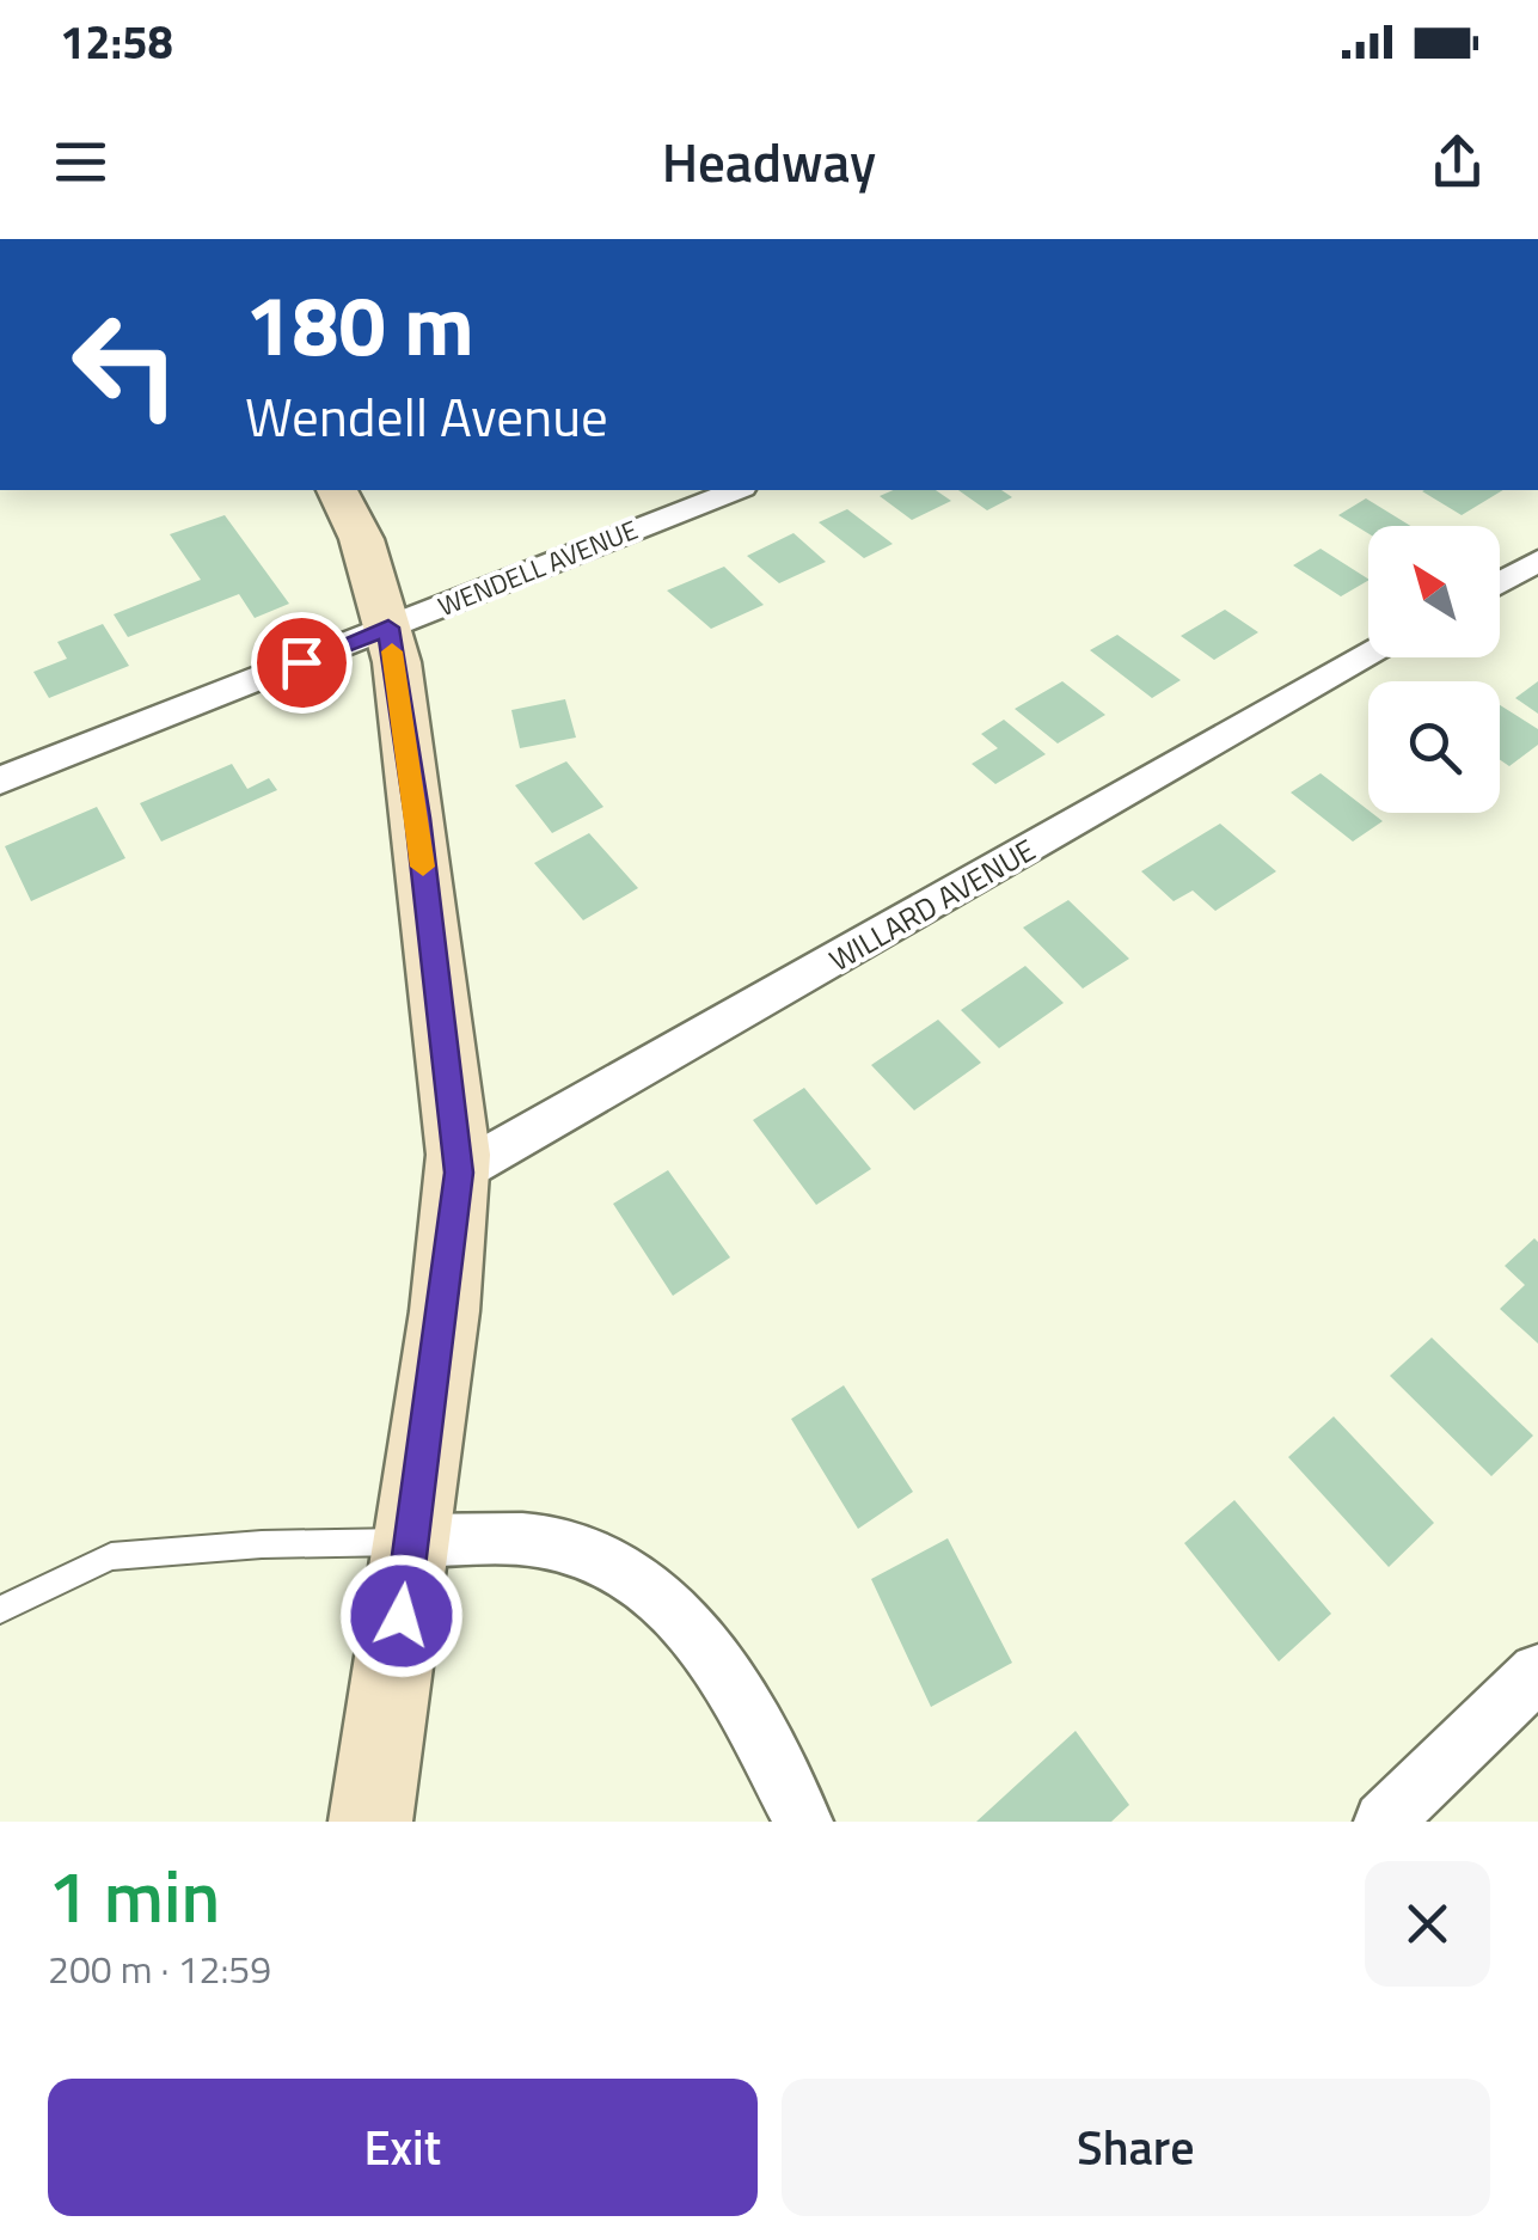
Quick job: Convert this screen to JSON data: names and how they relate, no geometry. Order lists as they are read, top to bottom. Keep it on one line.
{"streets":{"street":["WENDELL AVENUE","WILLARD AVENUE"]},"north":"top left","page":{"status":"12:58","header":"Headway","turn":["180 m","Wendell Avenue"],"heading":["1 min","200 m · 12:59"],"buttons":["Exit","Share"]}}
